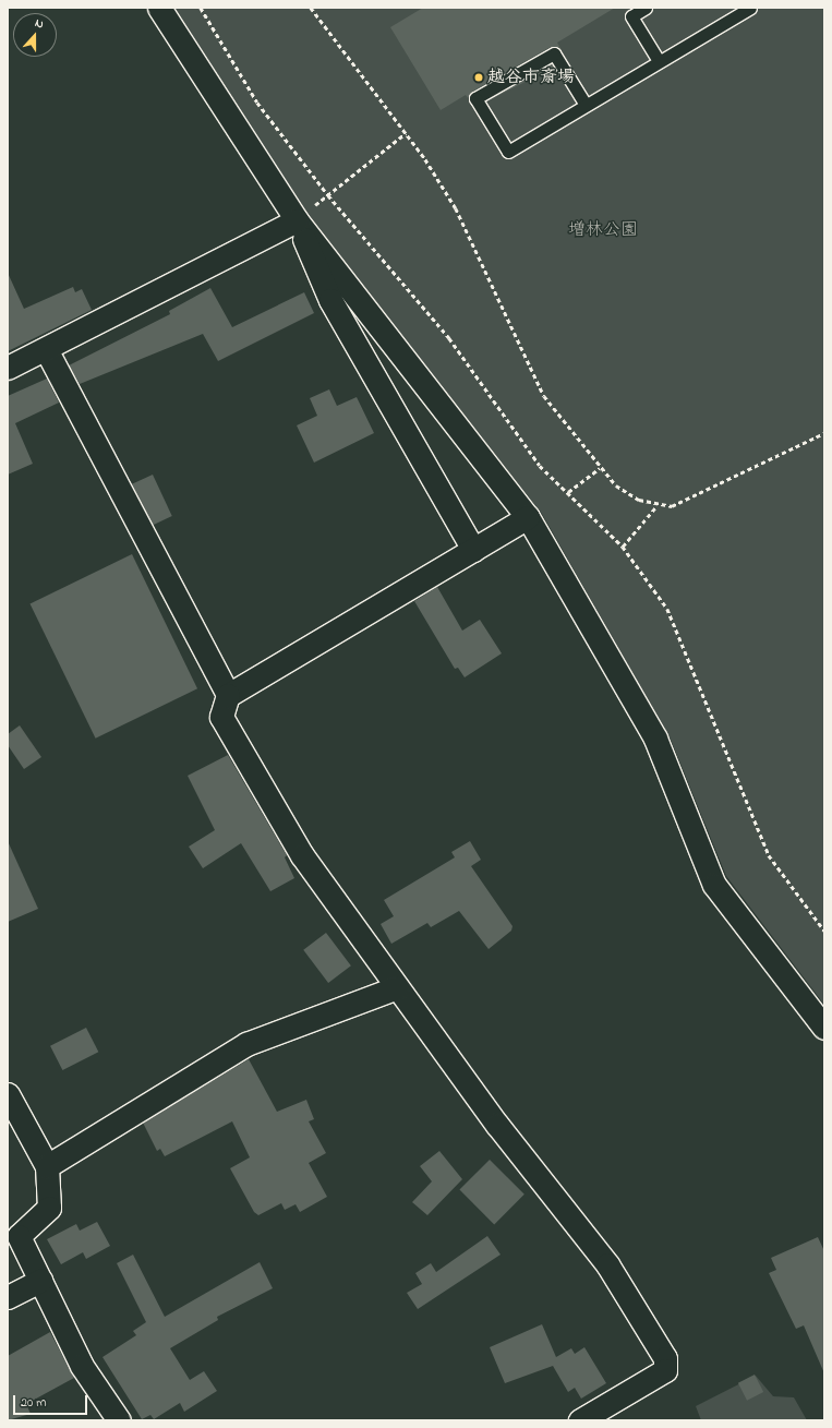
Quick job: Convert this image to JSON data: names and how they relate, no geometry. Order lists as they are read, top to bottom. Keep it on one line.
{"parks":["増林公園"],"places":["越谷市斎場"],"scale_bar":"20 m","north":"top"}
